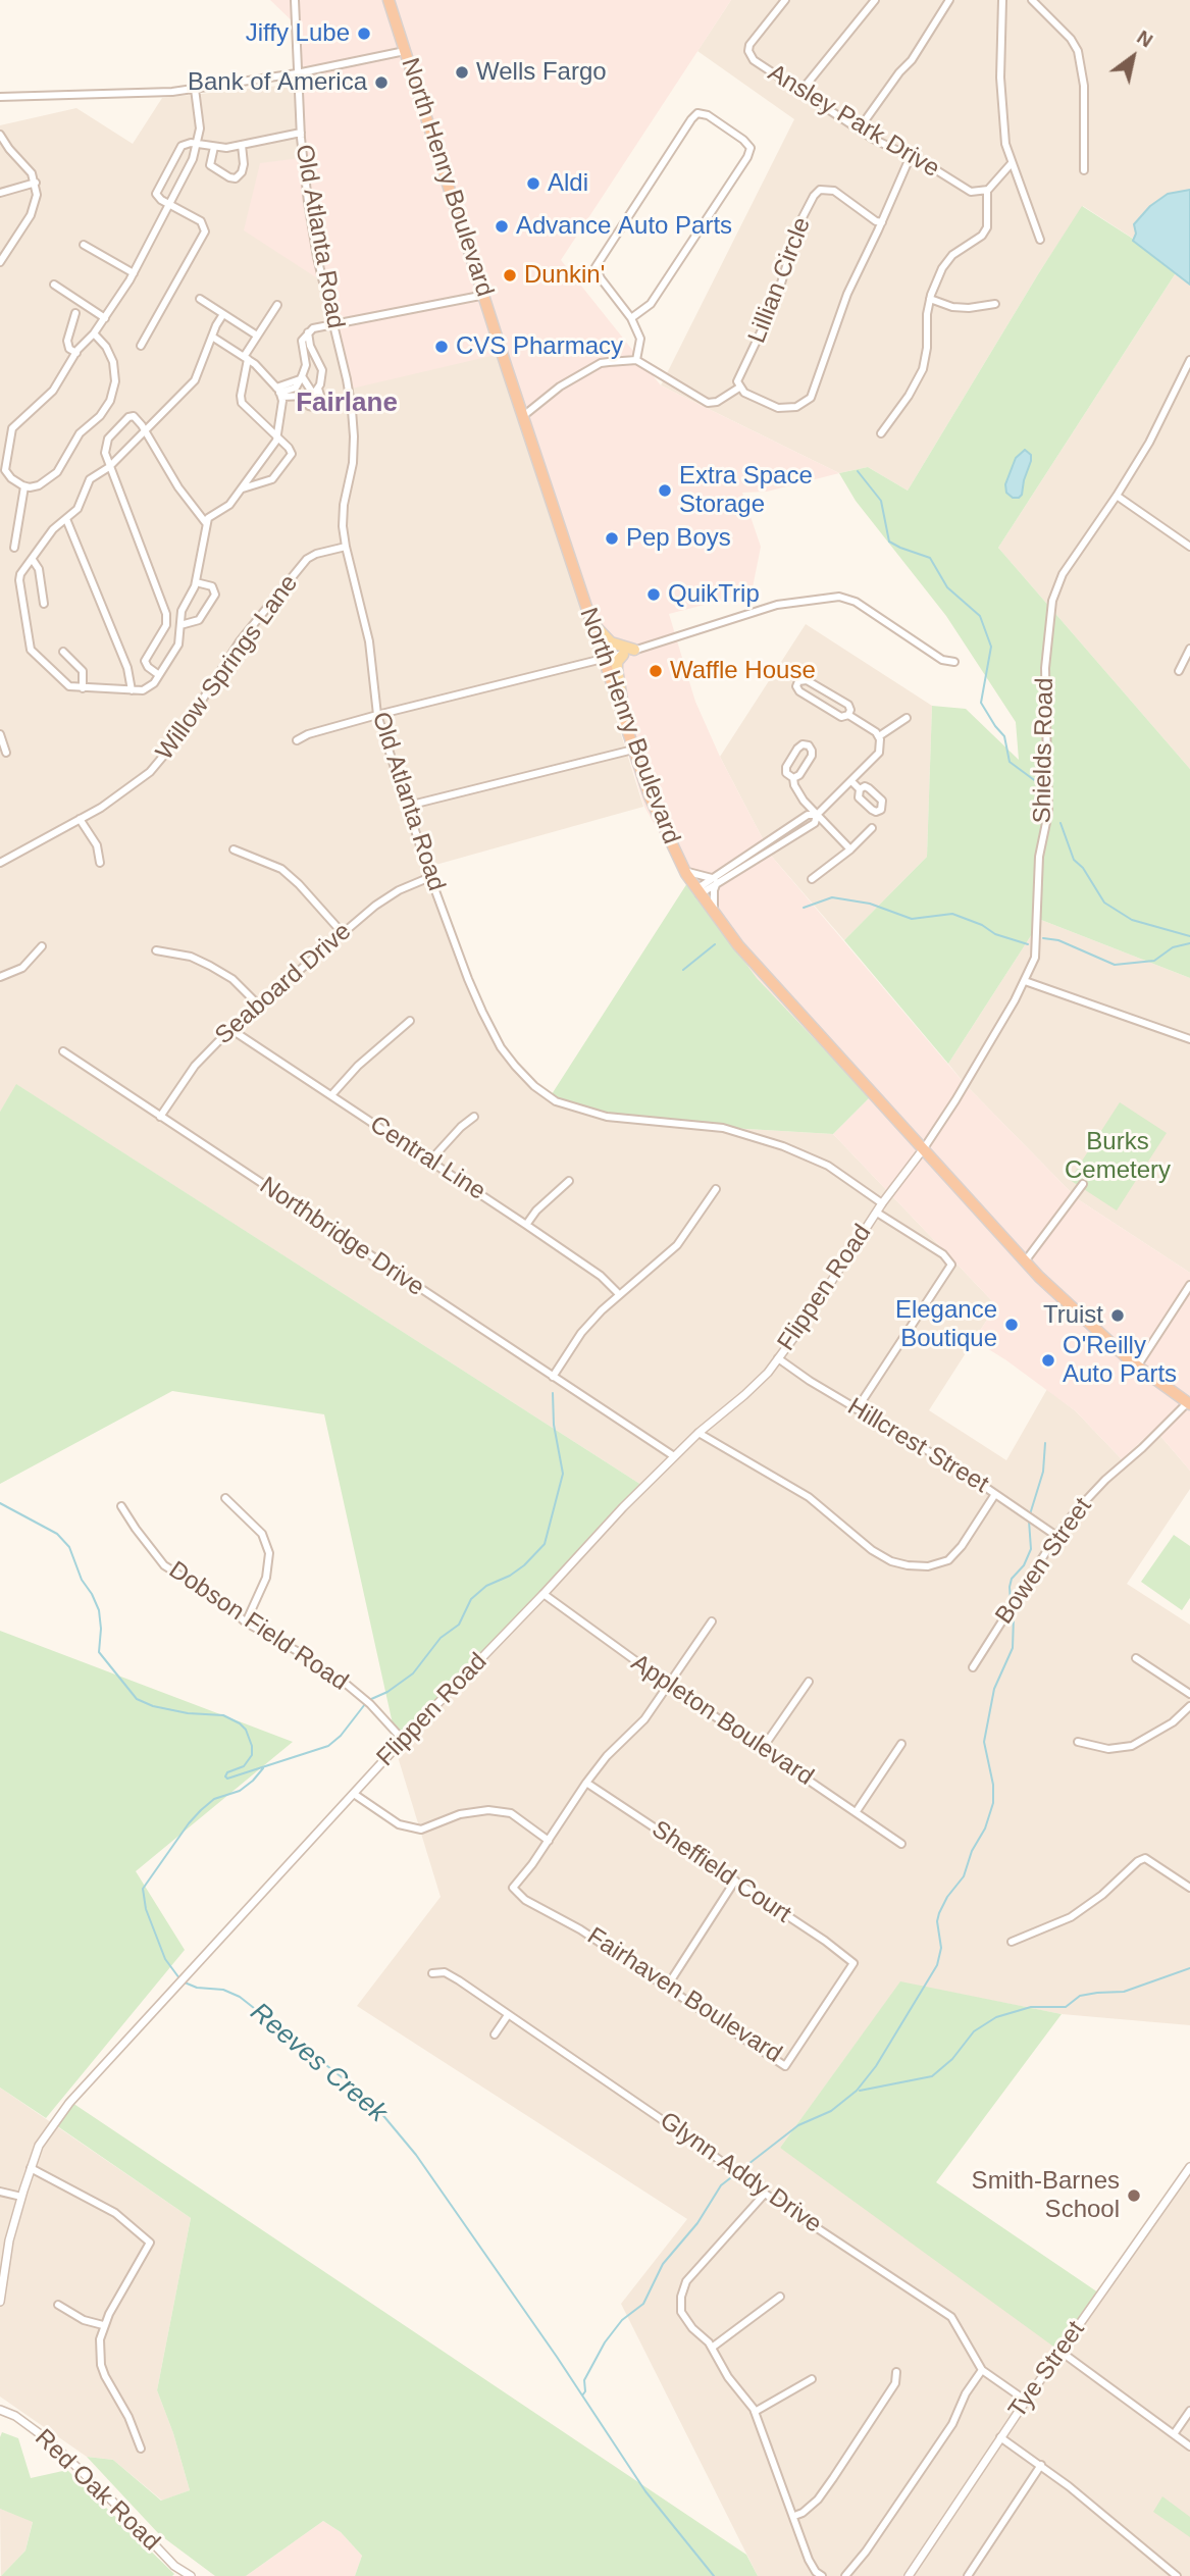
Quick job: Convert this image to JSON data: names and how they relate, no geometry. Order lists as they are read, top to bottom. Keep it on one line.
{"streets":{"highway":["North Henry Boulevard"],"street":["Ansley Park Drive","Old Atlanta Road","Lillian Circle","Willow Springs Lane","Shields Road","Seaboard Drive","Central Line","Northbridge Drive","Flippen Road","Hillcrest Street","Bowen Street","Dobson Field Road","Appleton Boulevard","Sheffield Court","Fairhaven Boulevard","Glynn Addy Drive","Tye Street","Red Oak Road"]},"crossings":[["North Henry Boulevard","Shields Road"],["North Henry Boulevard","Flippen Road"],["North Henry Boulevard","Bowen Street"],["Old Atlanta Road","Willow Springs Lane"],["Old Atlanta Road","Seaboard Drive"],["Old Atlanta Road","Flippen Road"],["Shields Road","Flippen Road"],["Seaboard Drive","Central Line"],["Seaboard Drive","Northbridge Drive"],["Northbridge Drive","Flippen Road"],["Flippen Road","Hillcrest Street"],["Flippen Road","Dobson Field Road"],["Flippen Road","Appleton Boulevard"],["Hillcrest Street","Bowen Street"],["Sheffield Court","Fairhaven Boulevard"],["Glynn Addy Drive","Tye Street"]],"districts":["Fairlane"],"water":["Reeves Creek"],"parks":["Burks Cemetery"],"places":["Jiffy Lube","Wells Fargo","Bank of America","Aldi","Advance Auto Parts","Dunkin'","CVS Pharmacy","Extra Space Storage","Pep Boys","QuikTrip","Waffle House","Truist","Elegance Boutique","O'Reilly Auto Parts","Smith-Barnes School"],"north":"top right"}
